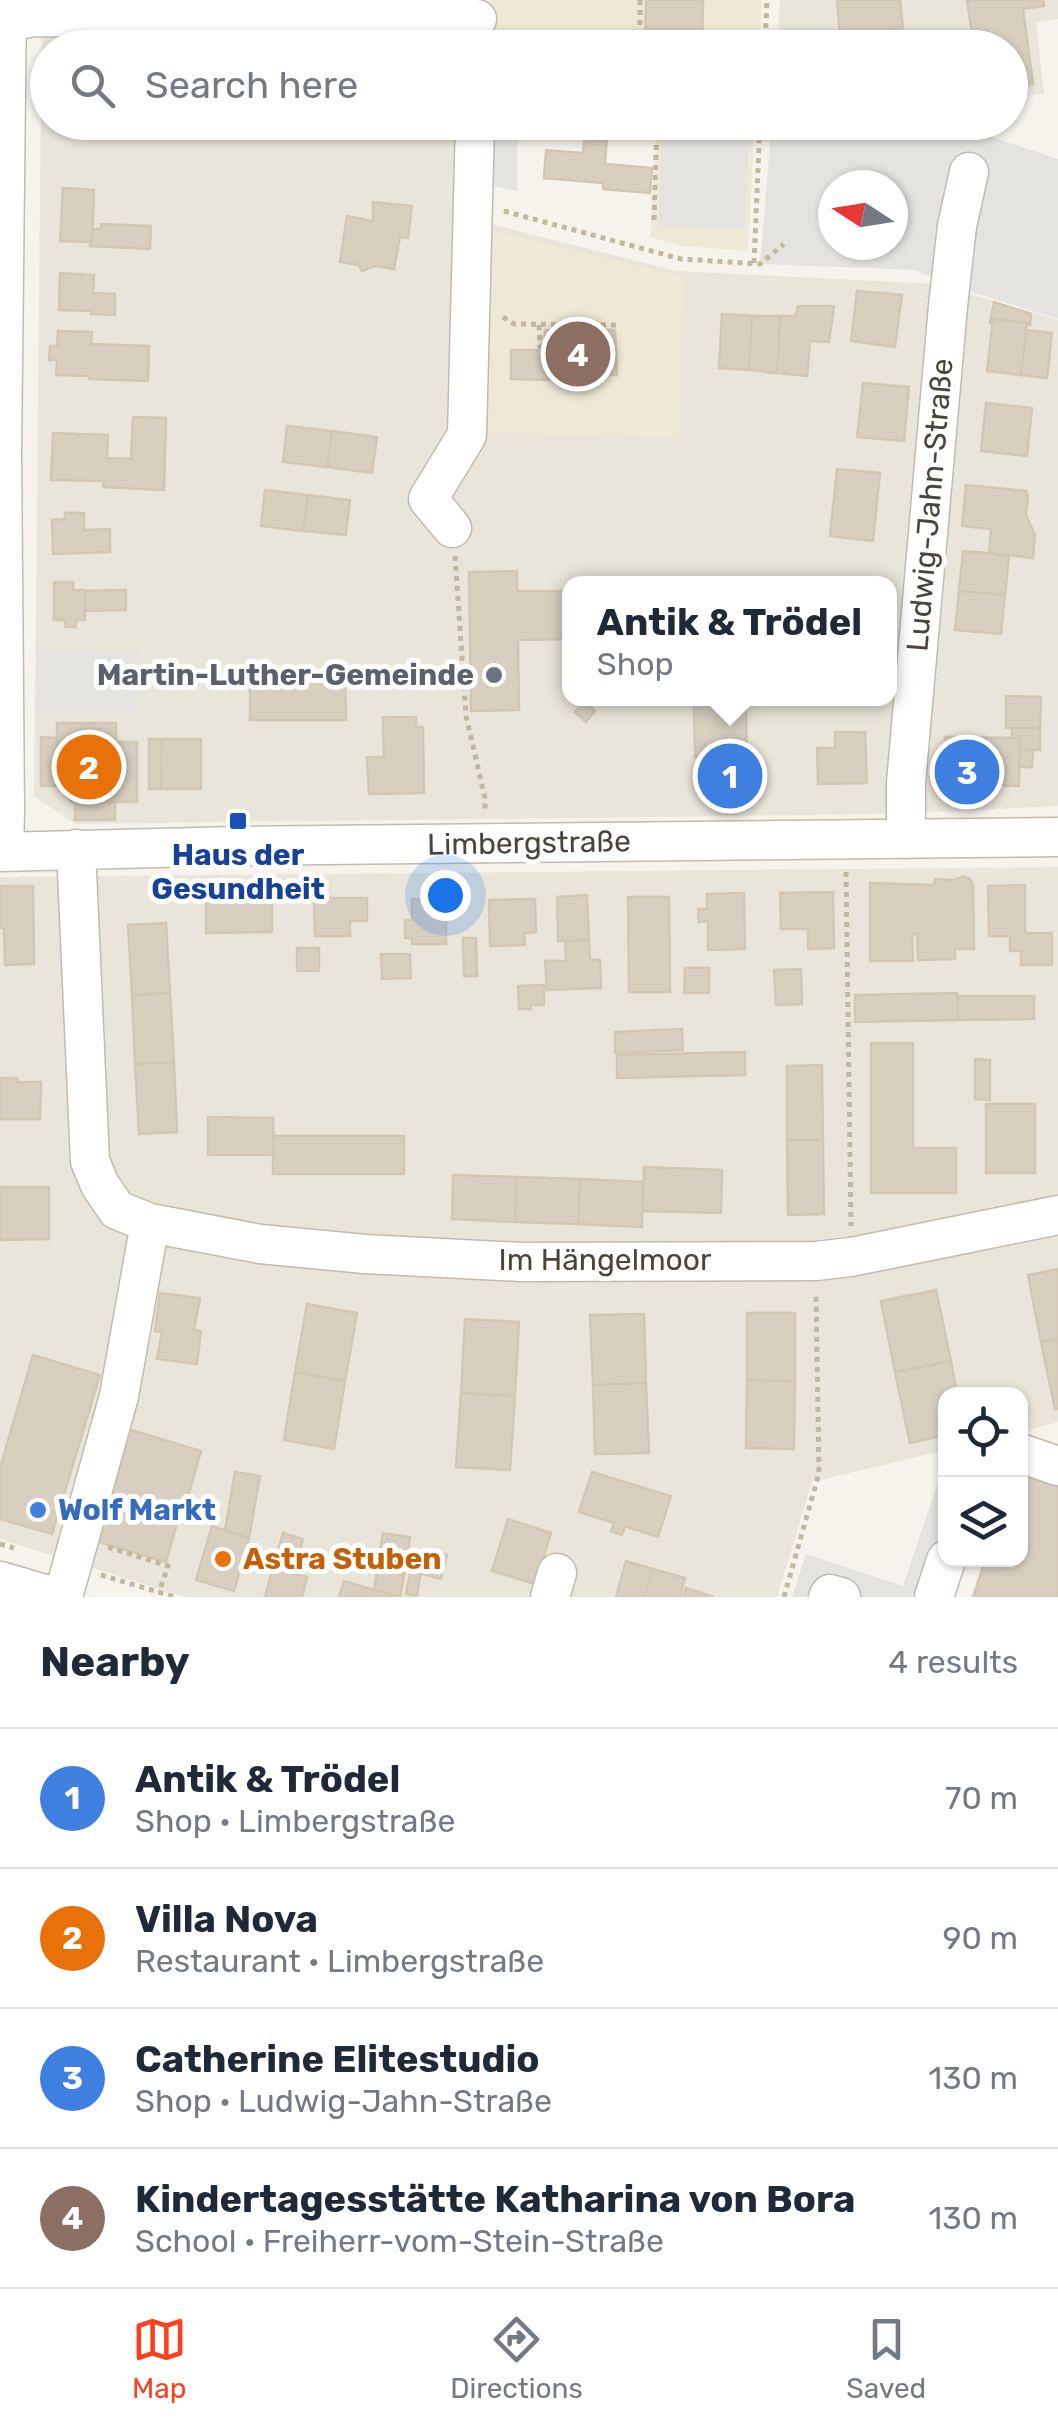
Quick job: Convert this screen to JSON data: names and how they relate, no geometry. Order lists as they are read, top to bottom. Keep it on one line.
{"streets":{"street":["Ludwig-Jahn-Straße","Limbergstraße","Im Hängelmoor"]},"crossings":[["Ludwig-Jahn-Straße","Limbergstraße"],["Limbergstraße","Im Hängelmoor"]],"places":{"other":["Martin-Luther-Gemeinde","Wolf Markt","Astra Stuben"],"transit":["Haus der Gesundheit"]},"north":"left","page":{"search":"Search here","pins":["4","2","3","1"],"popup":["Antik & Trödel","Shop"],"heading":["Nearby","4 results"],"list":[{"mark":"1","name":"Antik & Trödel","note":"Shop · Limbergstraße","value":"70 m"},{"mark":"2","name":"Villa Nova","note":"Restaurant · Limbergstraße","value":"90 m"},{"mark":"3","name":"Catherine Elitestudio","note":"Shop · Ludwig-Jahn-Straße","value":"130 m"},{"mark":"4","name":"Kindertagesstätte Katharina von Bora","note":"School · Freiherr-vom-Stein-Straße","value":"130 m"}],"nav":["Map","Directions","Saved"]}}
